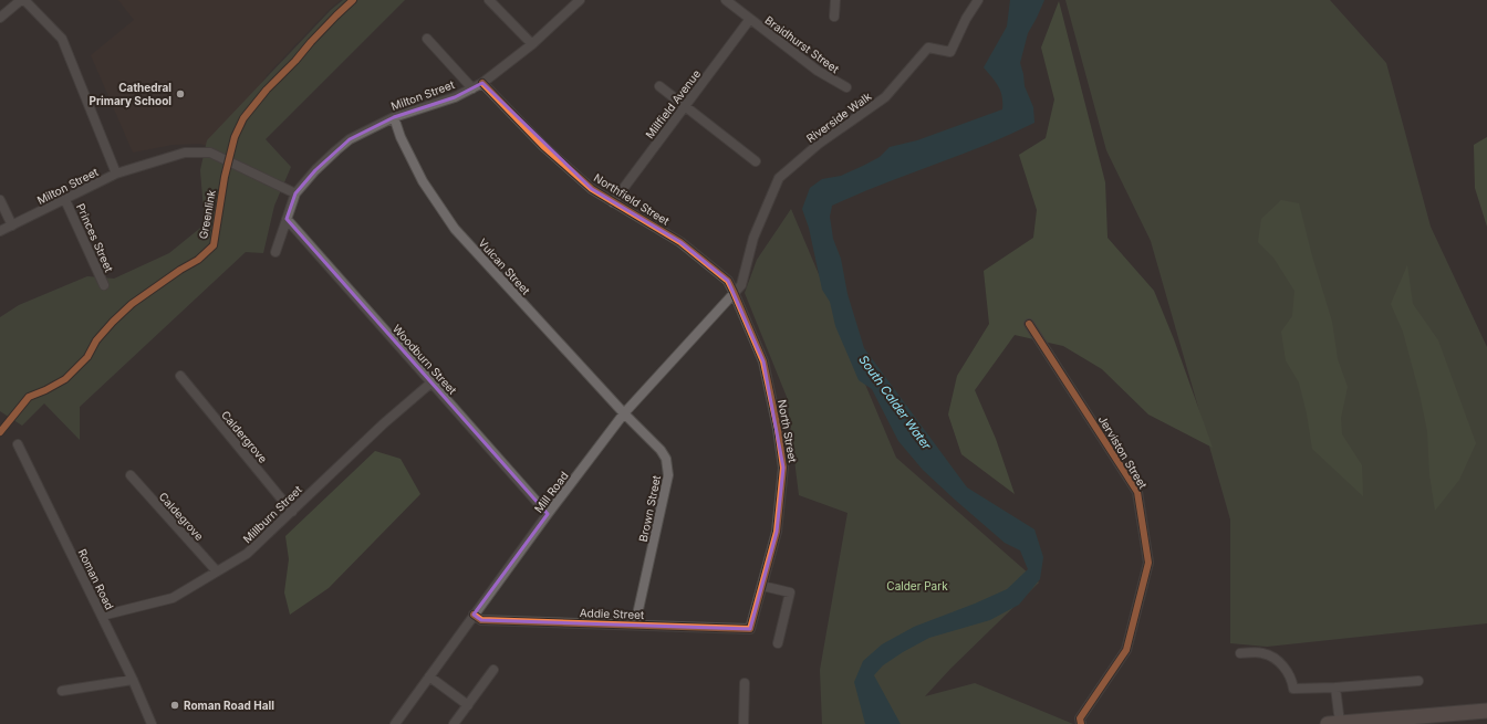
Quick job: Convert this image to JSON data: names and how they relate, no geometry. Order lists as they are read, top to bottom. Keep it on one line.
{"streets":{"street":["Braidhurst Street","Milton Street","Millfield Avenue","Riverside Walk","Northfield Street","Princes Street","Vulcan Street","Woodburn Street","North Street","Caldergrove","Jerviston Street","Mill Road","Brown Street","Millburn Street","Caldegrove","Roman Road","Addie Street"],"cycle path":["Greenlink"]},"crossings":[["Braidhurst Street","Millfield Avenue"],["Milton Street","Northfield Street"],["Milton Street","Princes Street"],["Milton Street","Vulcan Street"],["Milton Street","Woodburn Street"],["Millfield Avenue","Northfield Street"],["Riverside Walk","Mill Road"],["Northfield Street","North Street"],["Northfield Street","Mill Road"],["Vulcan Street","Mill Road"],["Vulcan Street","Brown Street"],["Woodburn Street","Mill Road"],["Woodburn Street","Millburn Street"],["North Street","Mill Road"],["North Street","Addie Street"],["Caldergrove","Millburn Street"],["Mill Road","Brown Street"],["Mill Road","Addie Street"],["Brown Street","Addie Street"],["Millburn Street","Caldegrove"],["Millburn Street","Roman Road"]],"water":["South Calder Water"],"parks":["Calder Park"],"places":["Cathedral Primary School","Roman Road Hall"]}
